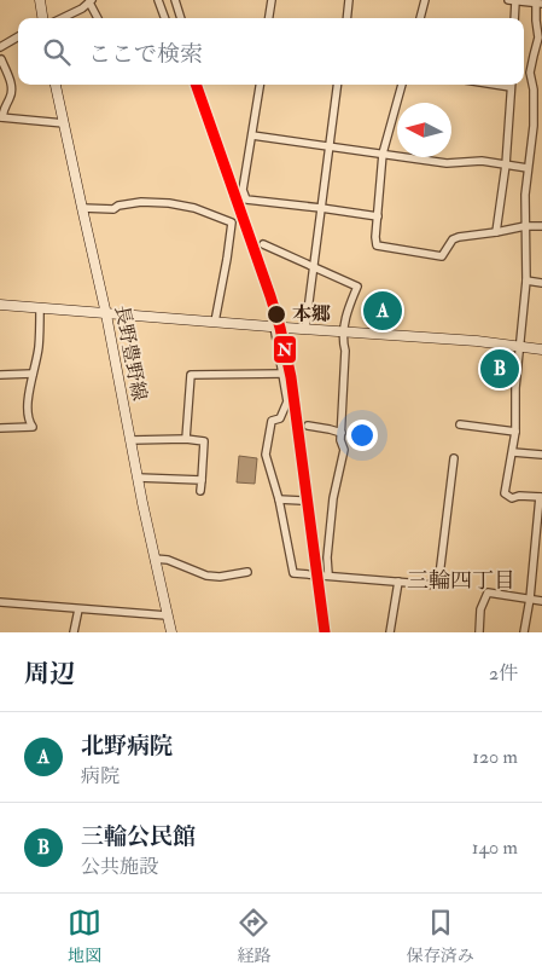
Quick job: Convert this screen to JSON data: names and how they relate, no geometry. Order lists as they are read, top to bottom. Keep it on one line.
{"streets":{"main road":["長野豊野線"]},"districts":["三輪四丁目"],"places":["本郷"],"lines":["transit line N"],"north":"left","page":{"search":"ここで検索","pins":["A","B"],"heading":["周辺","2件"],"list":[{"mark":"A","name":"北野病院","note":"病院","value":"120 m"},{"mark":"B","name":"三輪公民館","note":"公共施設","value":"140 m"}],"nav":["地図","経路","保存済み"]}}
